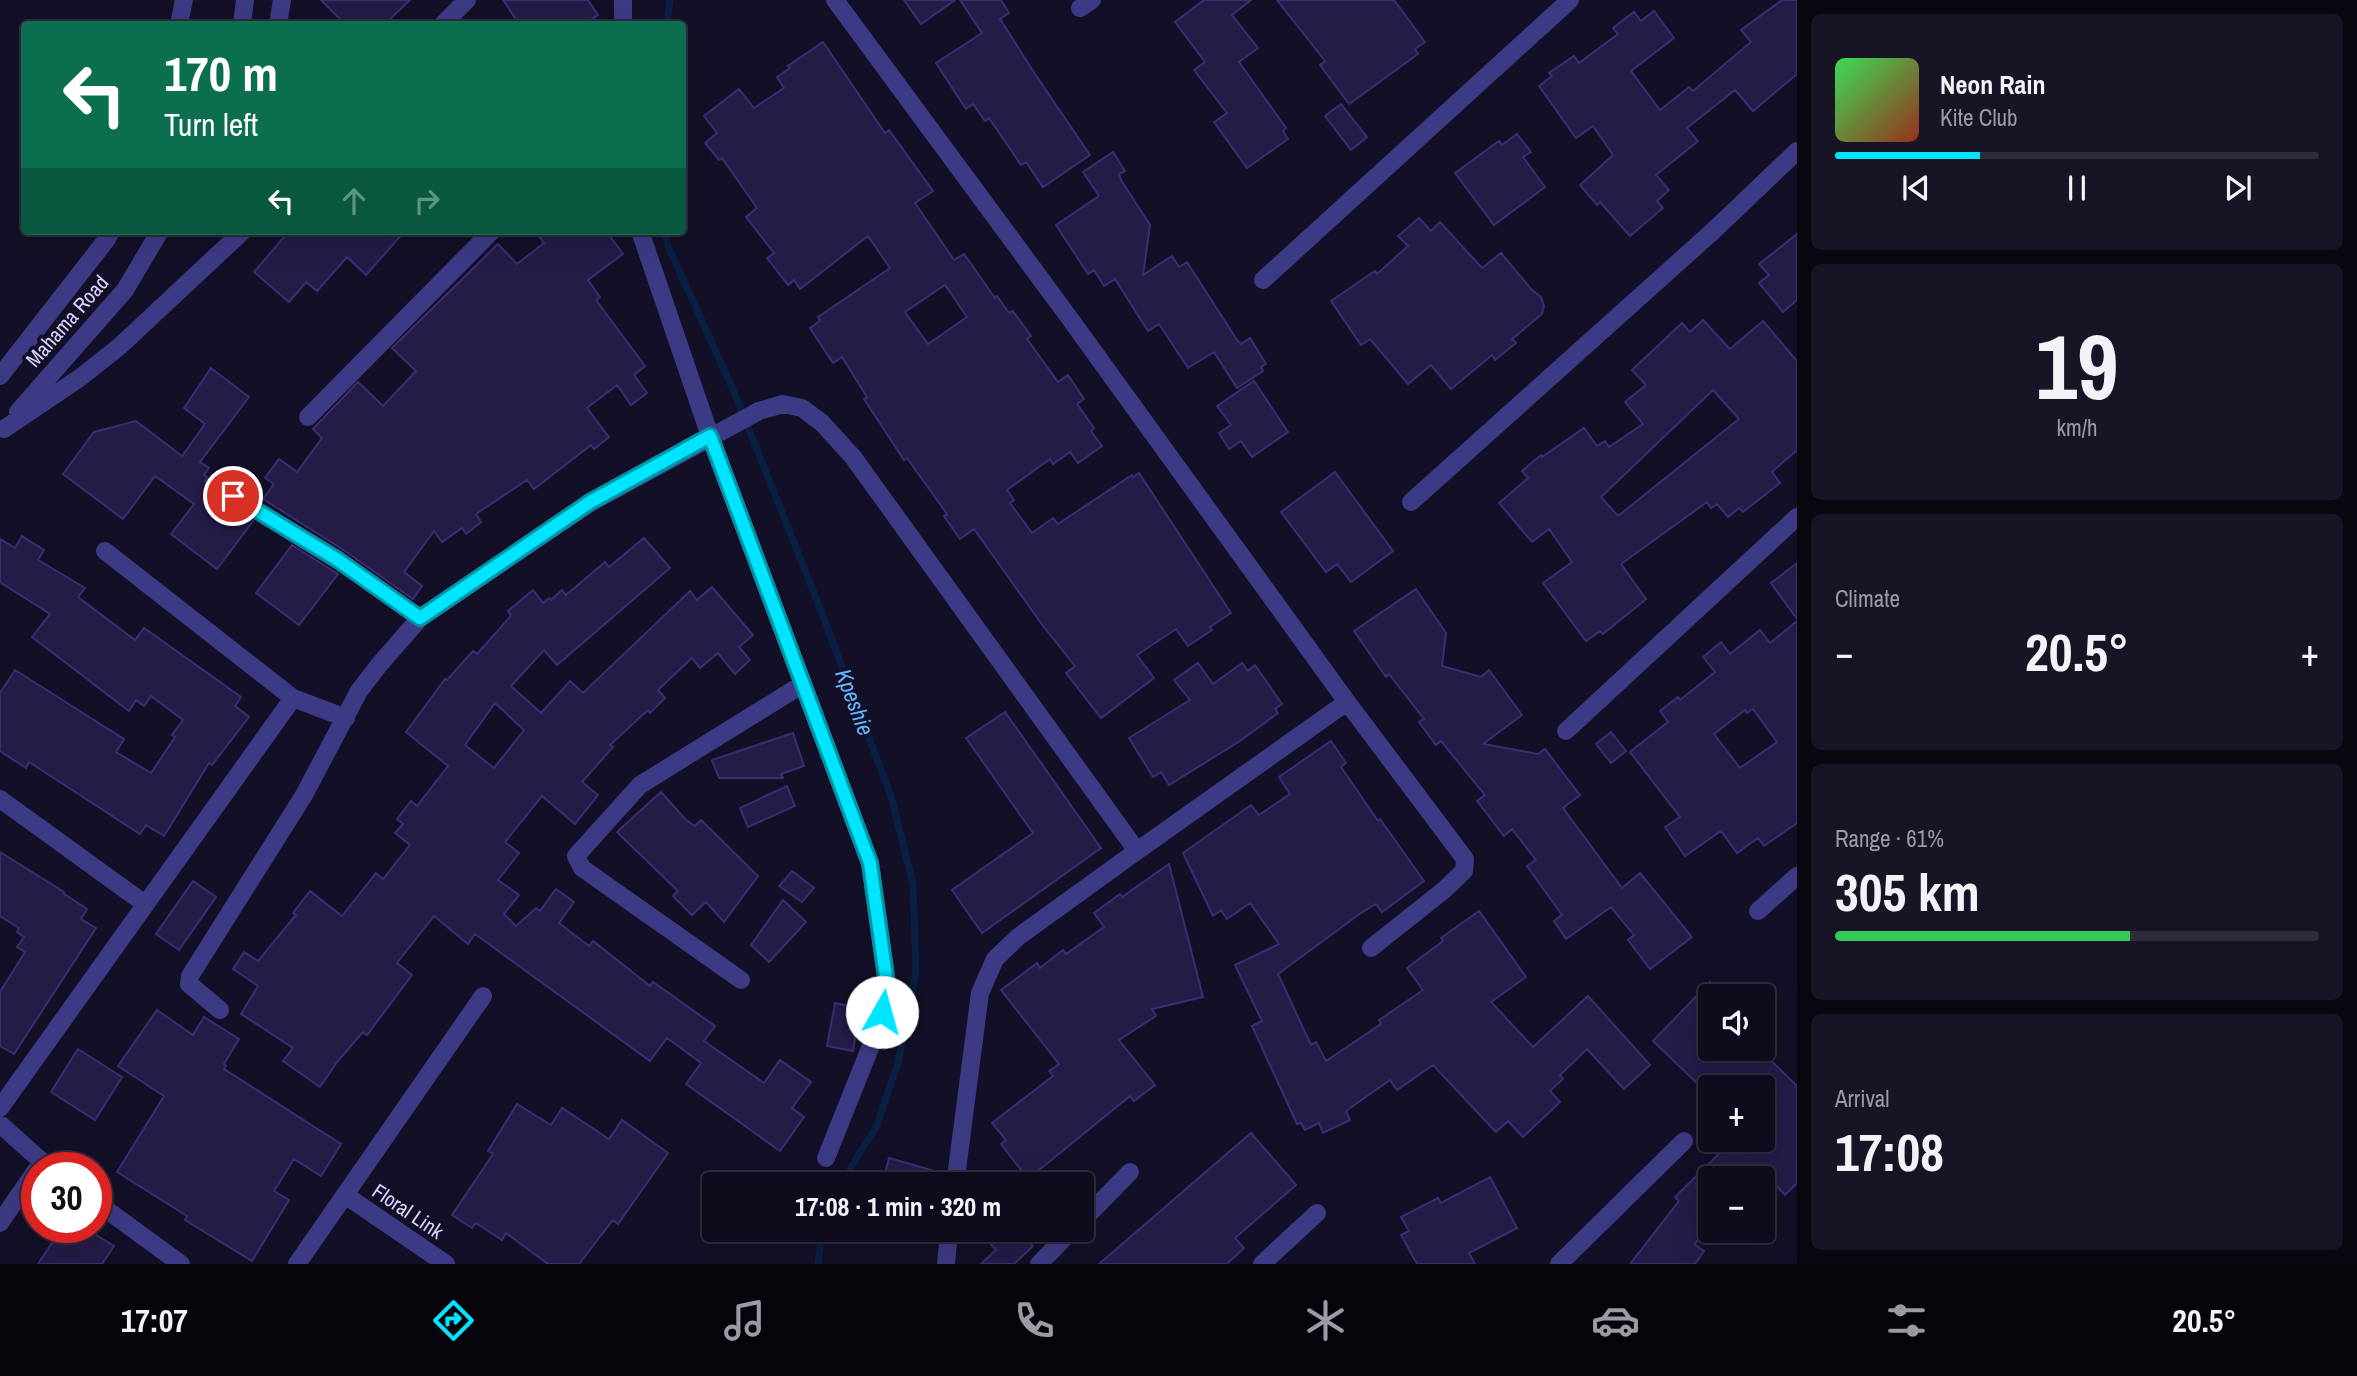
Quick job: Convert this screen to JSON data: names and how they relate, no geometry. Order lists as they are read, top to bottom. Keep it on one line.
{"streets":{"street":["Mahama Road","Floral Link"]},"water":["Kpeshie"],"page":{"turn":["170 m","Turn left"],"song":["Neon Rain","Kite Club"],"tile":[["19","km/h"],"Climate",["Range · 61%","305 km"],["Arrival","17:08"]],"heat":["−","20.5°","+"],"map_buttons":["+","−"],"limit":"30","trip":"17:08 · 1 min · 320 m","tabs":["17:07","20.5°"]}}
